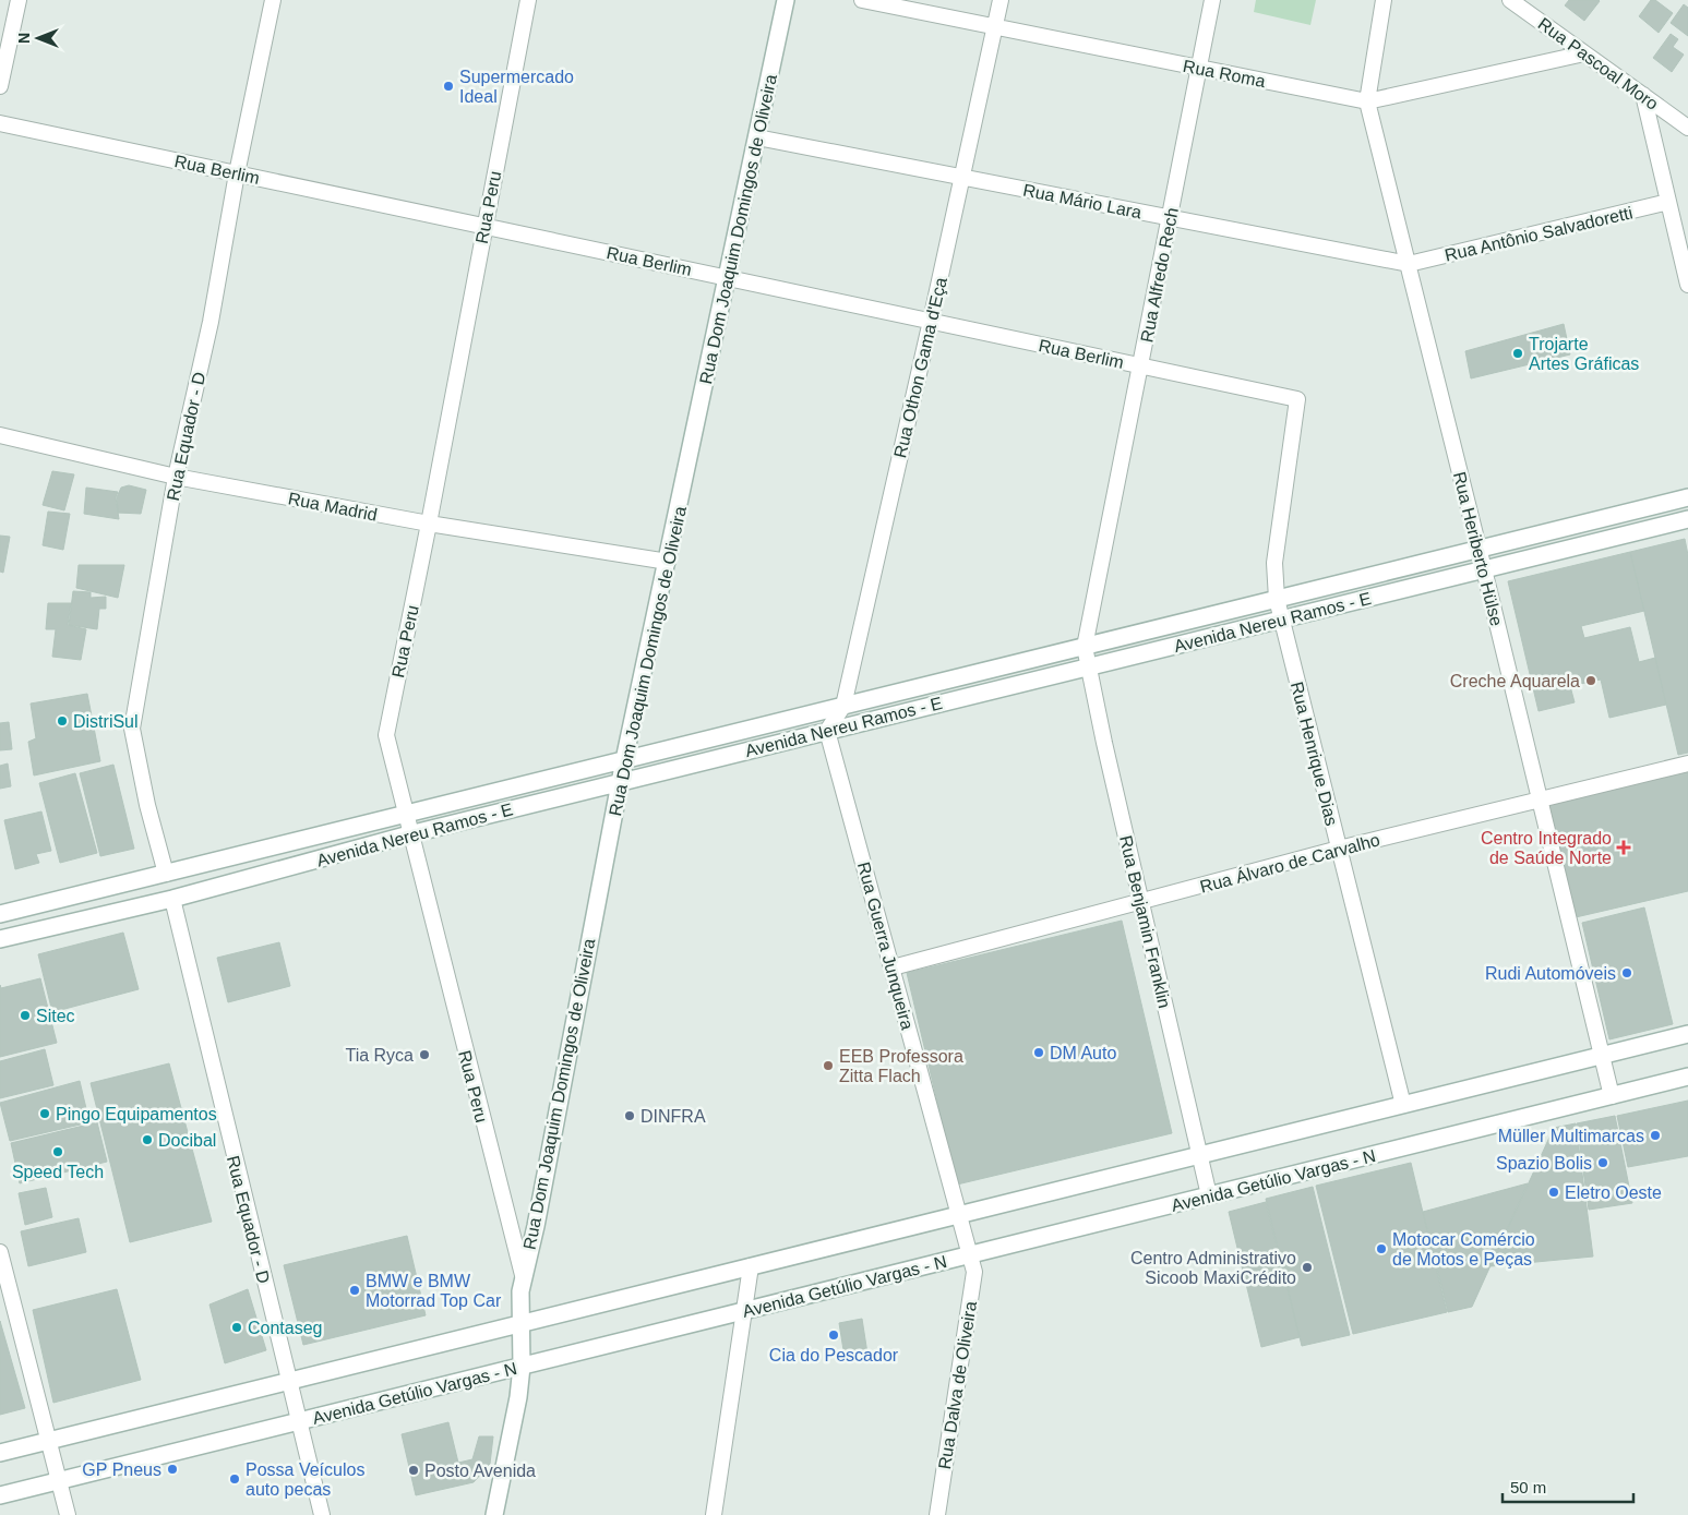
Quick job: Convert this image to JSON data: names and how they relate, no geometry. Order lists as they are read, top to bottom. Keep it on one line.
{"streets":{"street":["Rua Pascoal Moro","Rua Roma","Rua Berlim","Rua Mário Lara","Rua Peru","Rua Dom Joaquim Domingos de Oliveira","Rua Antônio Salvadoretti","Rua Alfredo Rech","Rua Othon Gama d'Eça","Rua Equador - D","Rua Madrid","Rua Heriberto Hülse","Avenida Nereu Ramos - E","Rua Henrique Dias","Rua Álvaro de Carvalho","Rua Benjamin Franklin","Rua Guerra Junqueira","Avenida Getúlio Vargas - N","Rua Dalva de Oliveira"]},"crossings":[["Rua Pascoal Moro","Rua Roma"],["Rua Roma","Rua Alfredo Rech"],["Rua Roma","Rua Othon Gama d'Eça"],["Rua Roma","Rua Heriberto Hülse"],["Rua Berlim","Rua Peru"],["Rua Berlim","Rua Dom Joaquim Domingos de Oliveira"],["Rua Berlim","Rua Alfredo Rech"],["Rua Berlim","Rua Othon Gama d'Eça"],["Rua Berlim","Rua Equador - D"],["Rua Berlim","Rua Henrique Dias"],["Rua Mário Lara","Rua Dom Joaquim Domingos de Oliveira"],["Rua Mário Lara","Rua Antônio Salvadoretti"],["Rua Mário Lara","Rua Alfredo Rech"],["Rua Mário Lara","Rua Othon Gama d'Eça"],["Rua Mário Lara","Rua Heriberto Hülse"],["Rua Peru","Rua Dom Joaquim Domingos de Oliveira"],["Rua Peru","Rua Madrid"],["Rua Peru","Avenida Nereu Ramos - E"],["Rua Dom Joaquim Domingos de Oliveira","Rua Madrid"],["Rua Dom Joaquim Domingos de Oliveira","Avenida Nereu Ramos - E"],["Rua Dom Joaquim Domingos de Oliveira","Avenida Getúlio Vargas - N"],["Rua Antônio Salvadoretti","Rua Heriberto Hülse"],["Rua Alfredo Rech","Avenida Nereu Ramos - E"],["Rua Alfredo Rech","Rua Benjamin Franklin"],["Rua Othon Gama d'Eça","Avenida Nereu Ramos - E"],["Rua Othon Gama d'Eça","Rua Guerra Junqueira"],["Rua Equador - D","Rua Madrid"],["Rua Equador - D","Avenida Nereu Ramos - E"],["Rua Equador - D","Avenida Getúlio Vargas - N"],["Rua Heriberto Hülse","Avenida Nereu Ramos - E"],["Rua Heriberto Hülse","Rua Álvaro de Carvalho"],["Rua Heriberto Hülse","Avenida Getúlio Vargas - N"],["Avenida Nereu Ramos - E","Rua Henrique Dias"],["Avenida Nereu Ramos - E","Rua Benjamin Franklin"],["Avenida Nereu Ramos - E","Rua Guerra Junqueira"],["Rua Henrique Dias","Rua Álvaro de Carvalho"],["Rua Álvaro de Carvalho","Rua Benjamin Franklin"],["Rua Álvaro de Carvalho","Rua Guerra Junqueira"],["Rua Benjamin Franklin","Avenida Getúlio Vargas - N"],["Rua Guerra Junqueira","Avenida Getúlio Vargas - N"],["Rua Guerra Junqueira","Rua Dalva de Oliveira"],["Avenida Getúlio Vargas - N","Rua Dalva de Oliveira"]],"places":{"other":["Supermercado Ideal","Trojarte Artes Gráficas","Creche Aquarela","DistriSul","Rudi Automóveis","Sitec","DM Auto","Tia Ryca","EEB Professora Zitta Flach","Pingo Equipamentos","DINFRA","Müller Multimarcas","Docibal","Speed Tech","Spazio Bolis","Eletro Oeste","Motocar Comércio de Motos e Peças","Centro Administrativo Sicoob MaxiCrédito","BMW e BMW Motorrad Top Car","Contaseg","Cia do Pescador","GP Pneus","Posto Avenida","Possa Veículos auto pecas"],"health":["Centro Integrado de Saúde Norte"]},"scale_bar":"50 m","north":"left"}
